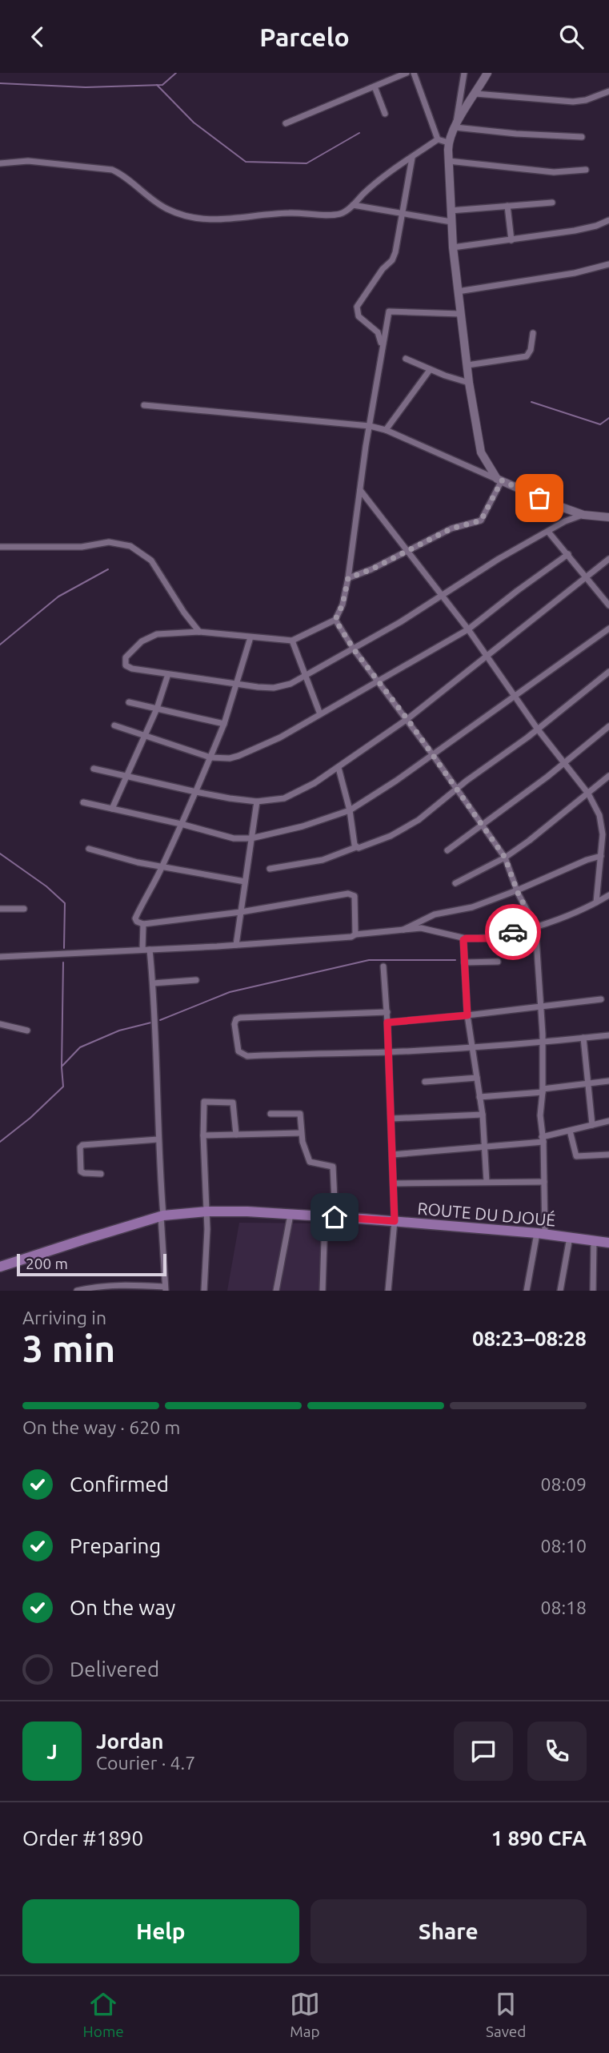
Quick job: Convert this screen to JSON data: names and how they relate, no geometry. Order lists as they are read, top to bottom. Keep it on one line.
{"streets":{"main road":["ROUTE DU DJOUÉ"]},"scale_bar":"200 m","page":{"header":"Parcelo","scale":"200 m","heading":["3 min","Arriving in","08:23–08:28"],"panel":["Jordan","Courier · 4.7","Order #1890","1 890 CFA"],"bar":"On the way · 620 m","list":[["Confirmed","08:09"],["Preparing","08:10"],["On the way","08:18"],"Delivered"],"round":"J","buttons":["Help","Share"],"tabs":["Home","Map","Saved"]}}
